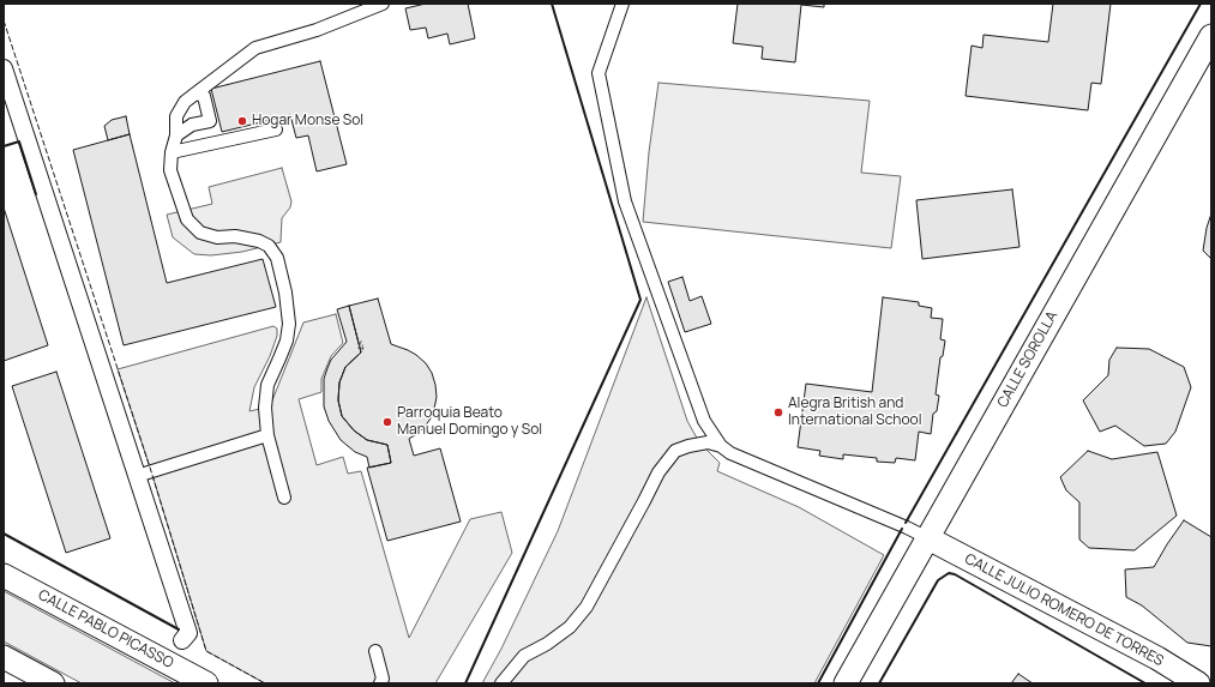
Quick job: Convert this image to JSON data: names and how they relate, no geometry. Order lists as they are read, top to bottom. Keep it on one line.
{"streets":{"street":["CALLE SOROLLA","CALLE JULIO ROMERO DE TORRES","CALLE PABLO PICASSO"]},"crossings":[["CALLE SOROLLA","CALLE JULIO ROMERO DE TORRES"]],"places":["Hogar Monse Sol","Alegra British and International School","Parroquia Beato Manuel Domingo y Sol"],"house_numbers":["4"]}
